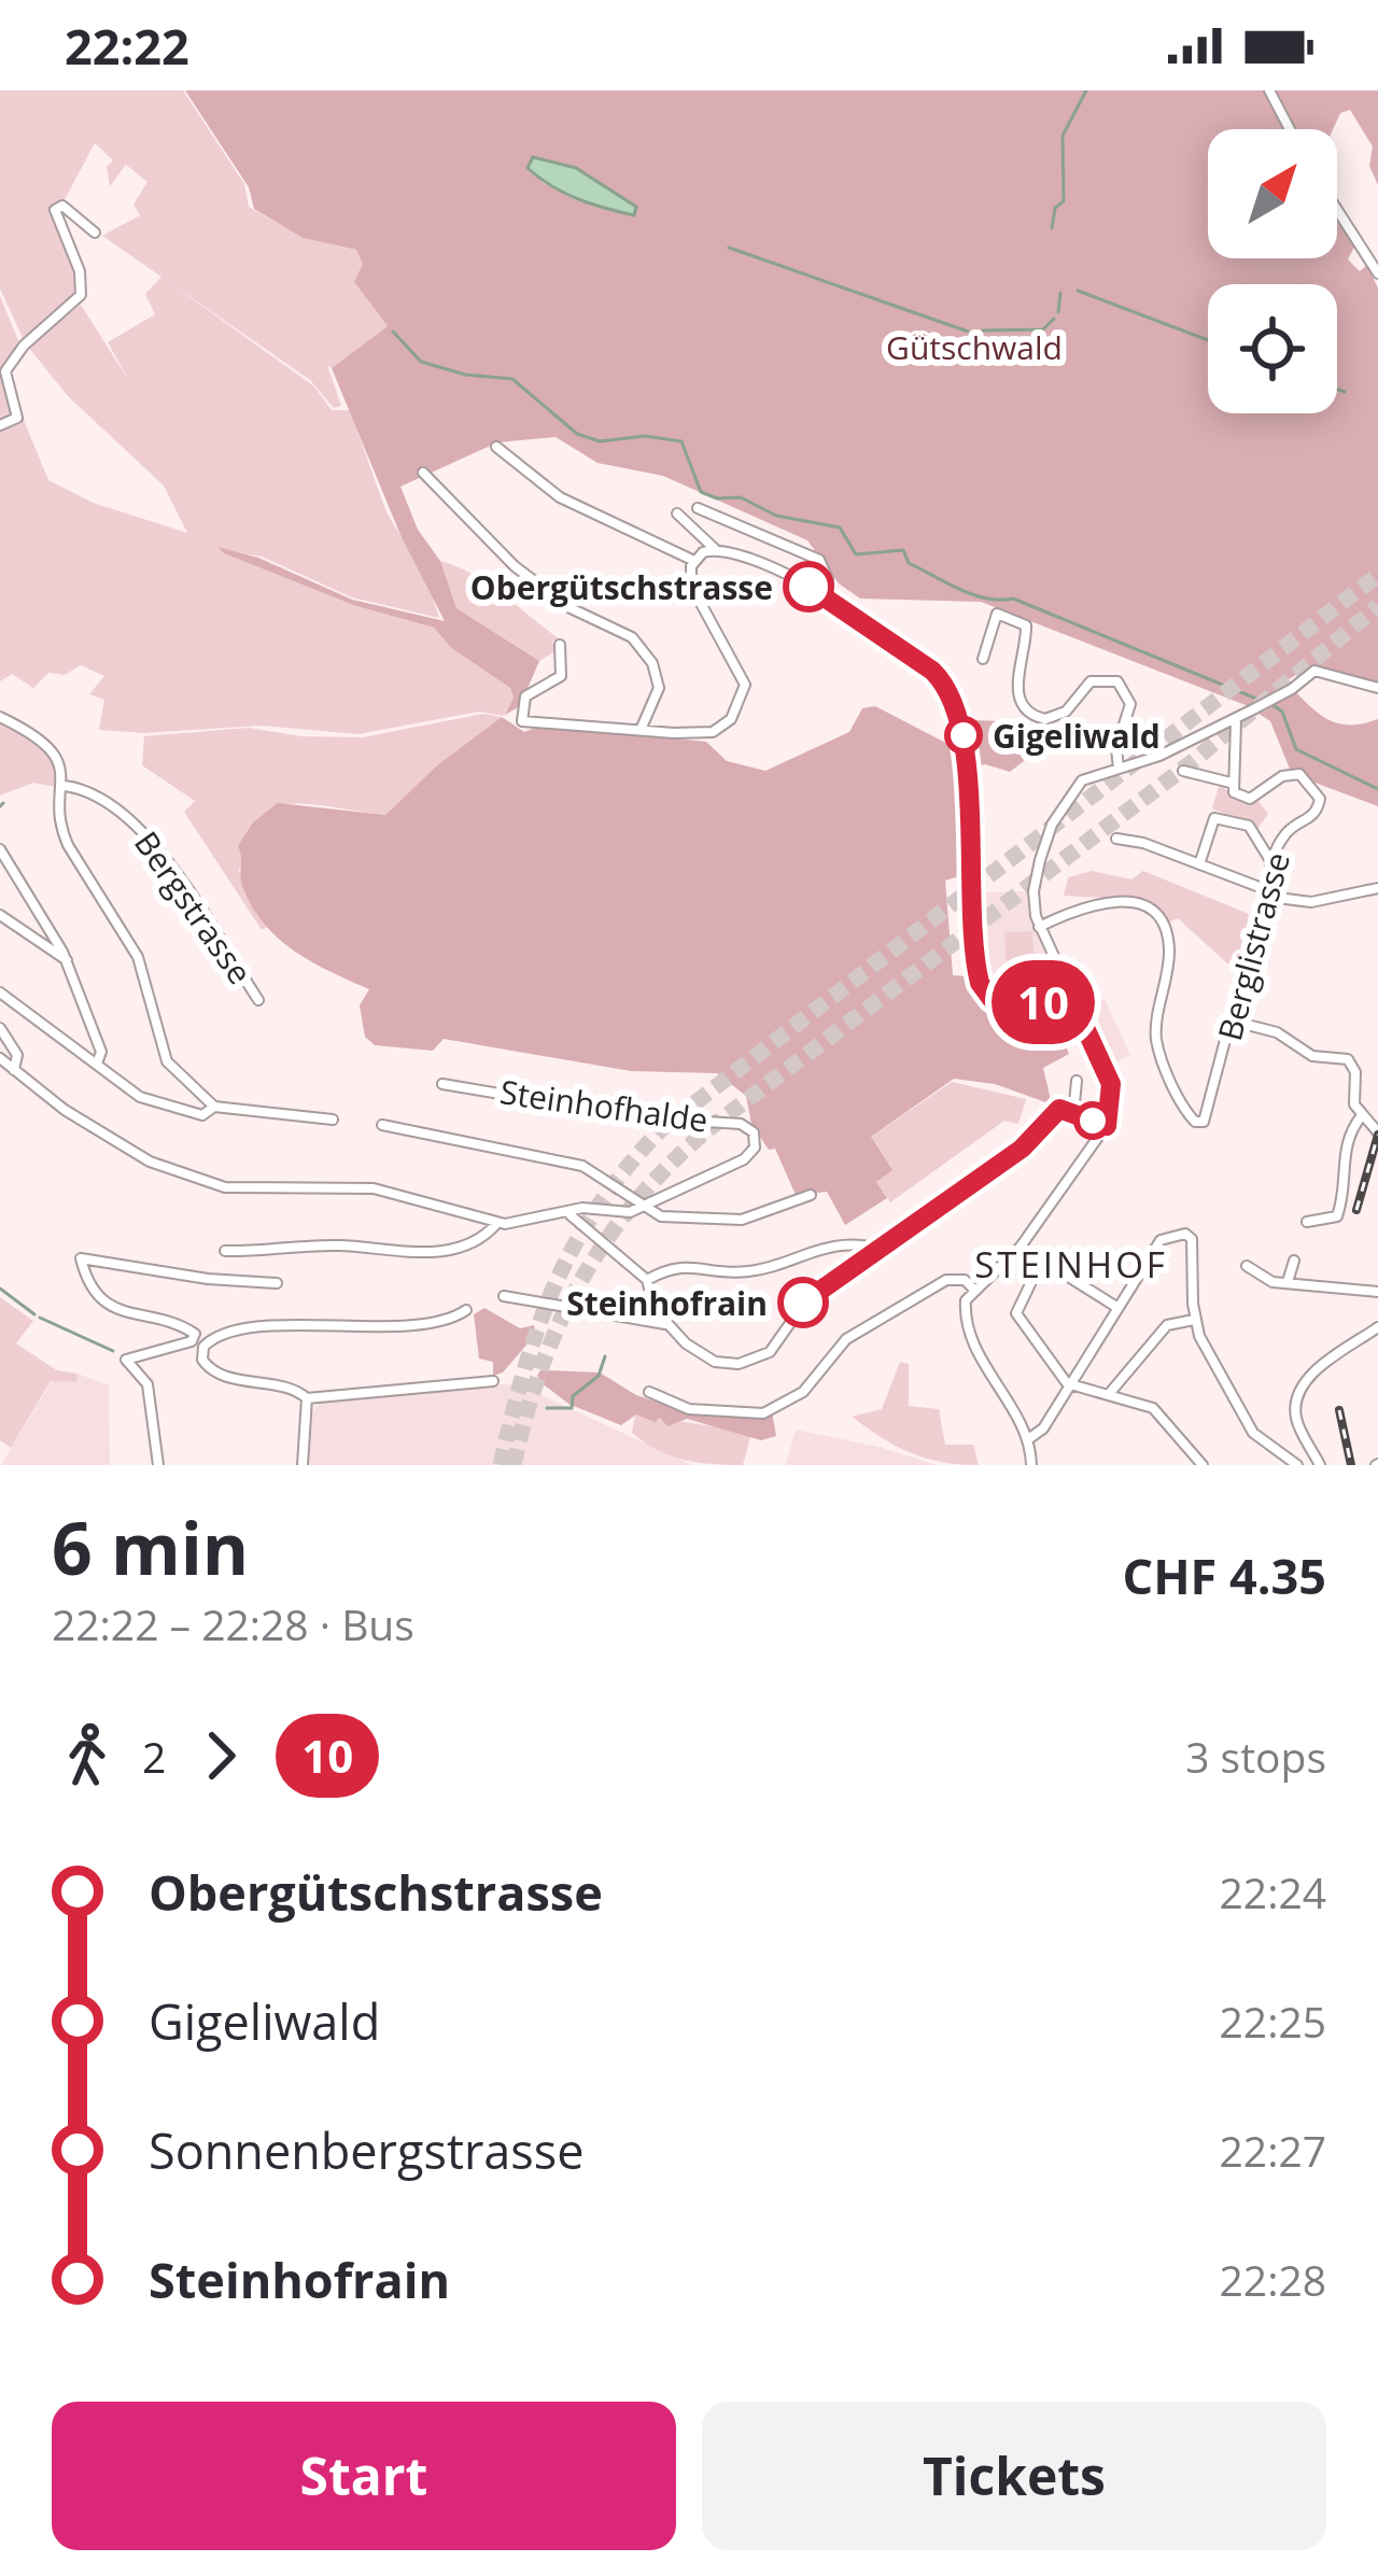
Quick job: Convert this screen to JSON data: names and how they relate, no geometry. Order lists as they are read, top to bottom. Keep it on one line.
{"streets":{"street":["Bergstrasse","Berglistrasse","Steinhofhalde"]},"districts":["STEINHOF"],"parks":["Gütschwald"],"places":["Obergütschstrasse","Gigeliwald","Steinhofrain"],"lines":["bus line 10"],"north":"top right","page":{"status":"22:22","on_map":"10","heading":["6 min","22:22 – 22:28 · Bus","CHF 4.35"],"legs":["2","10","3 stops"],"list":[{"name":"Obergütschstrasse","value":"22:24"},{"name":"Gigeliwald","value":"22:25"},{"name":"Sonnenbergstrasse","value":"22:27"},{"name":"Steinhofrain","value":"22:28"}],"buttons":["Start","Tickets"]}}
